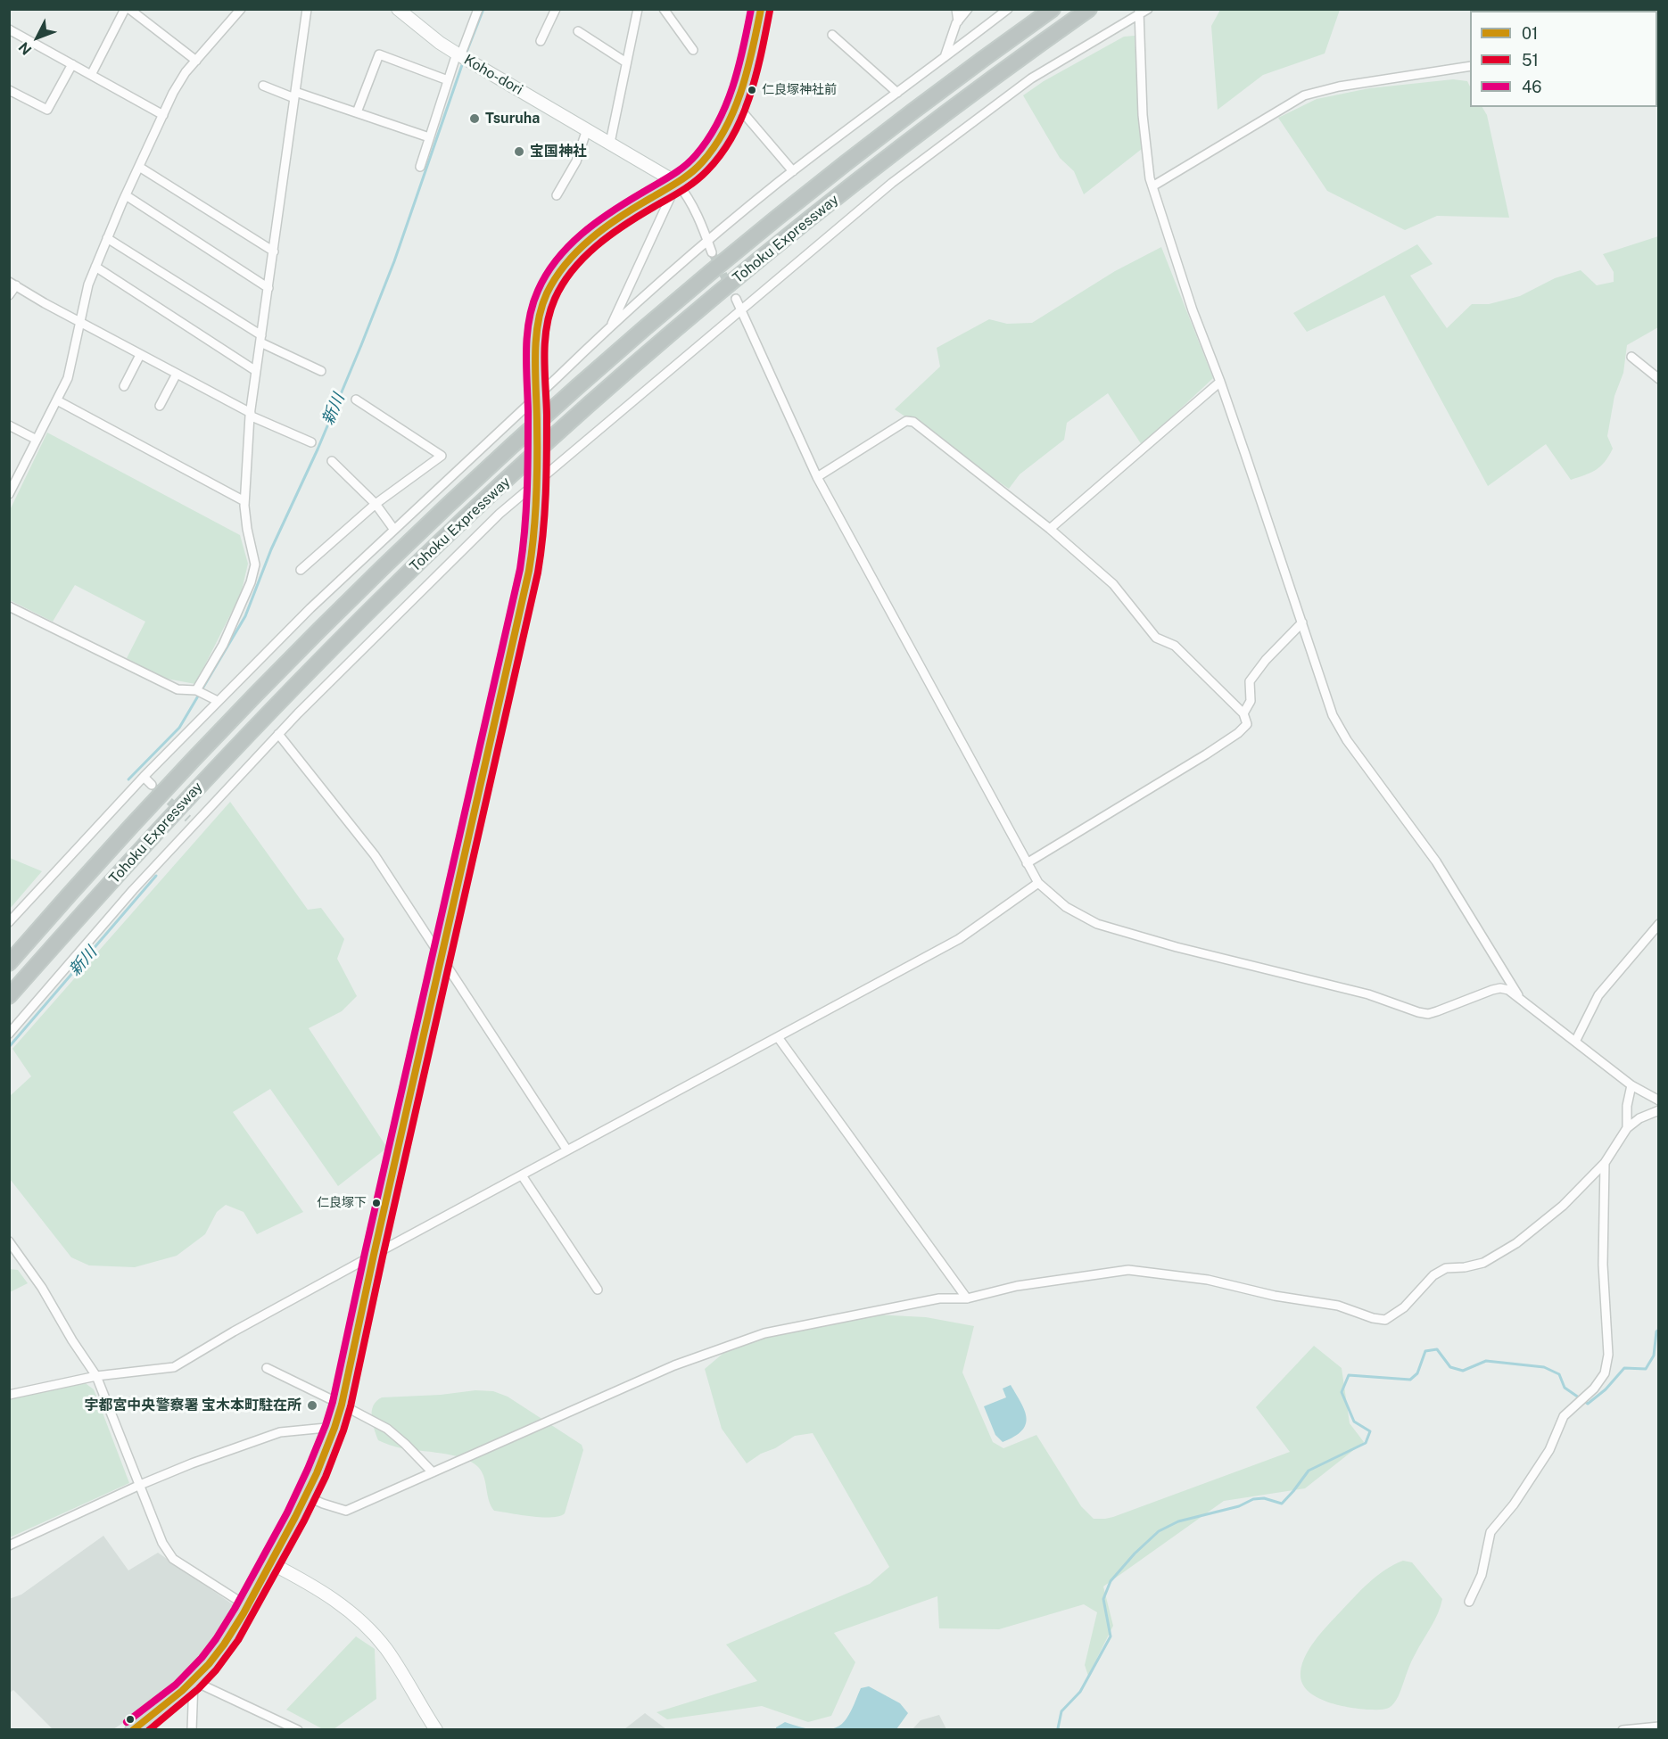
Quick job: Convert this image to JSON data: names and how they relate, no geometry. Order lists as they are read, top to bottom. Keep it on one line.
{"streets":{"highway":["Tohoku Expressway"],"street":["Koho-dori"]},"water":["新川"],"places":["仁良塚神社前","Tsuruha","宝国神社","仁良塚下","宇都宮中央警察署 宝木本町駐在所"],"lines":["transit line 01","transit line 46","transit line 51"],"legend":["01","51","46"],"north":"bottom left"}
